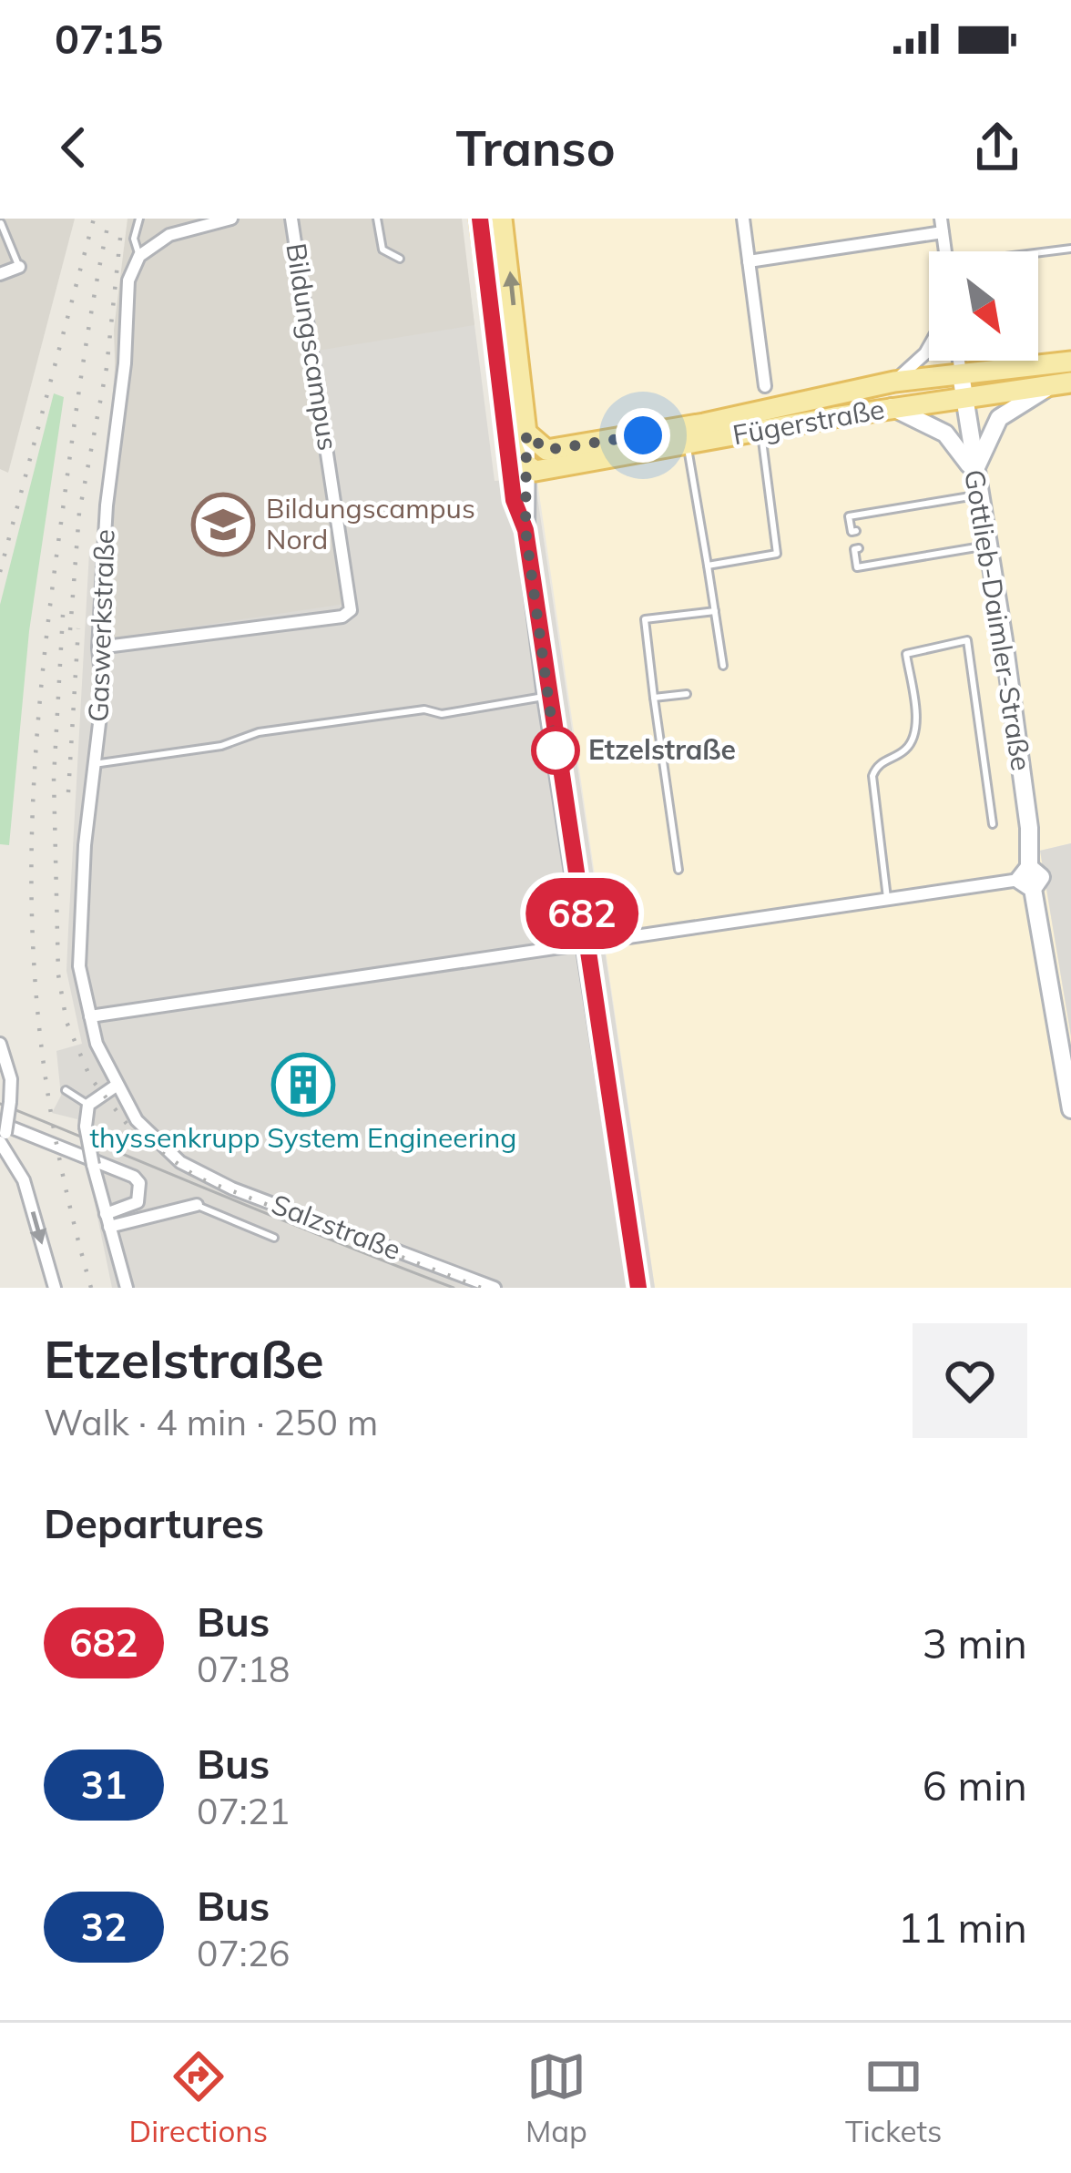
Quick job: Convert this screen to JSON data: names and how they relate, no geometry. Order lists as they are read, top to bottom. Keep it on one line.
{"streets":{"main road":["Fügerstraße"],"street":["Bildungscampus","Gottlieb-Daimler-Straße","Gaswerkstraße","Salzstraße"]},"crossings":[["Bildungscampus","Gaswerkstraße"],["Fügerstraße","Gottlieb-Daimler-Straße"],["Gaswerkstraße","Salzstraße"]],"places":{"school or university":["Bildungscampus Nord"],"other":["Etzelstraße"],"building":["thyssenkrupp System Engineering"]},"lines":["bus line 682"],"north":"bottom right","page":{"status":"07:15","header":"Transo","on_map":"682","heading":[["Etzelstraße","Walk · 4 min · 250 m"],"Departures"],"list":[{"mark":"682","name":"Bus","note":"07:18","value":"3 min"},{"mark":"31","name":"Bus","note":"07:21","value":"6 min"},{"mark":"32","name":"Bus","note":"07:26","value":"11 min"}],"tabs":["Directions","Map","Tickets"]}}
